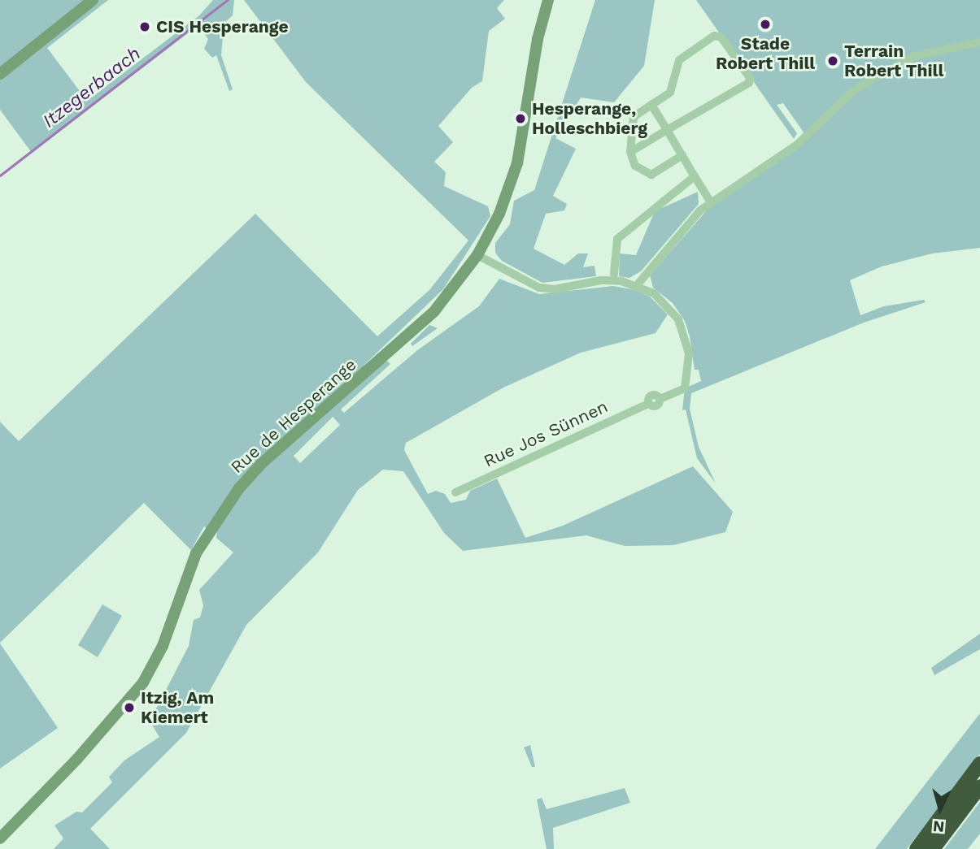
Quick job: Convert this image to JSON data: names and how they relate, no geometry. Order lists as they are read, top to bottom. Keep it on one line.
{"streets":{"main road":["Rue de Hesperange"],"street":["Rue Jos Sünnen"]},"water":["Itzegerbaach"],"places":["Stade Robert Thill","CIS Hesperange","Terrain Robert Thill","Hesperange, Holleschbierg","Itzig, Am Kiemert"],"north":"bottom"}
